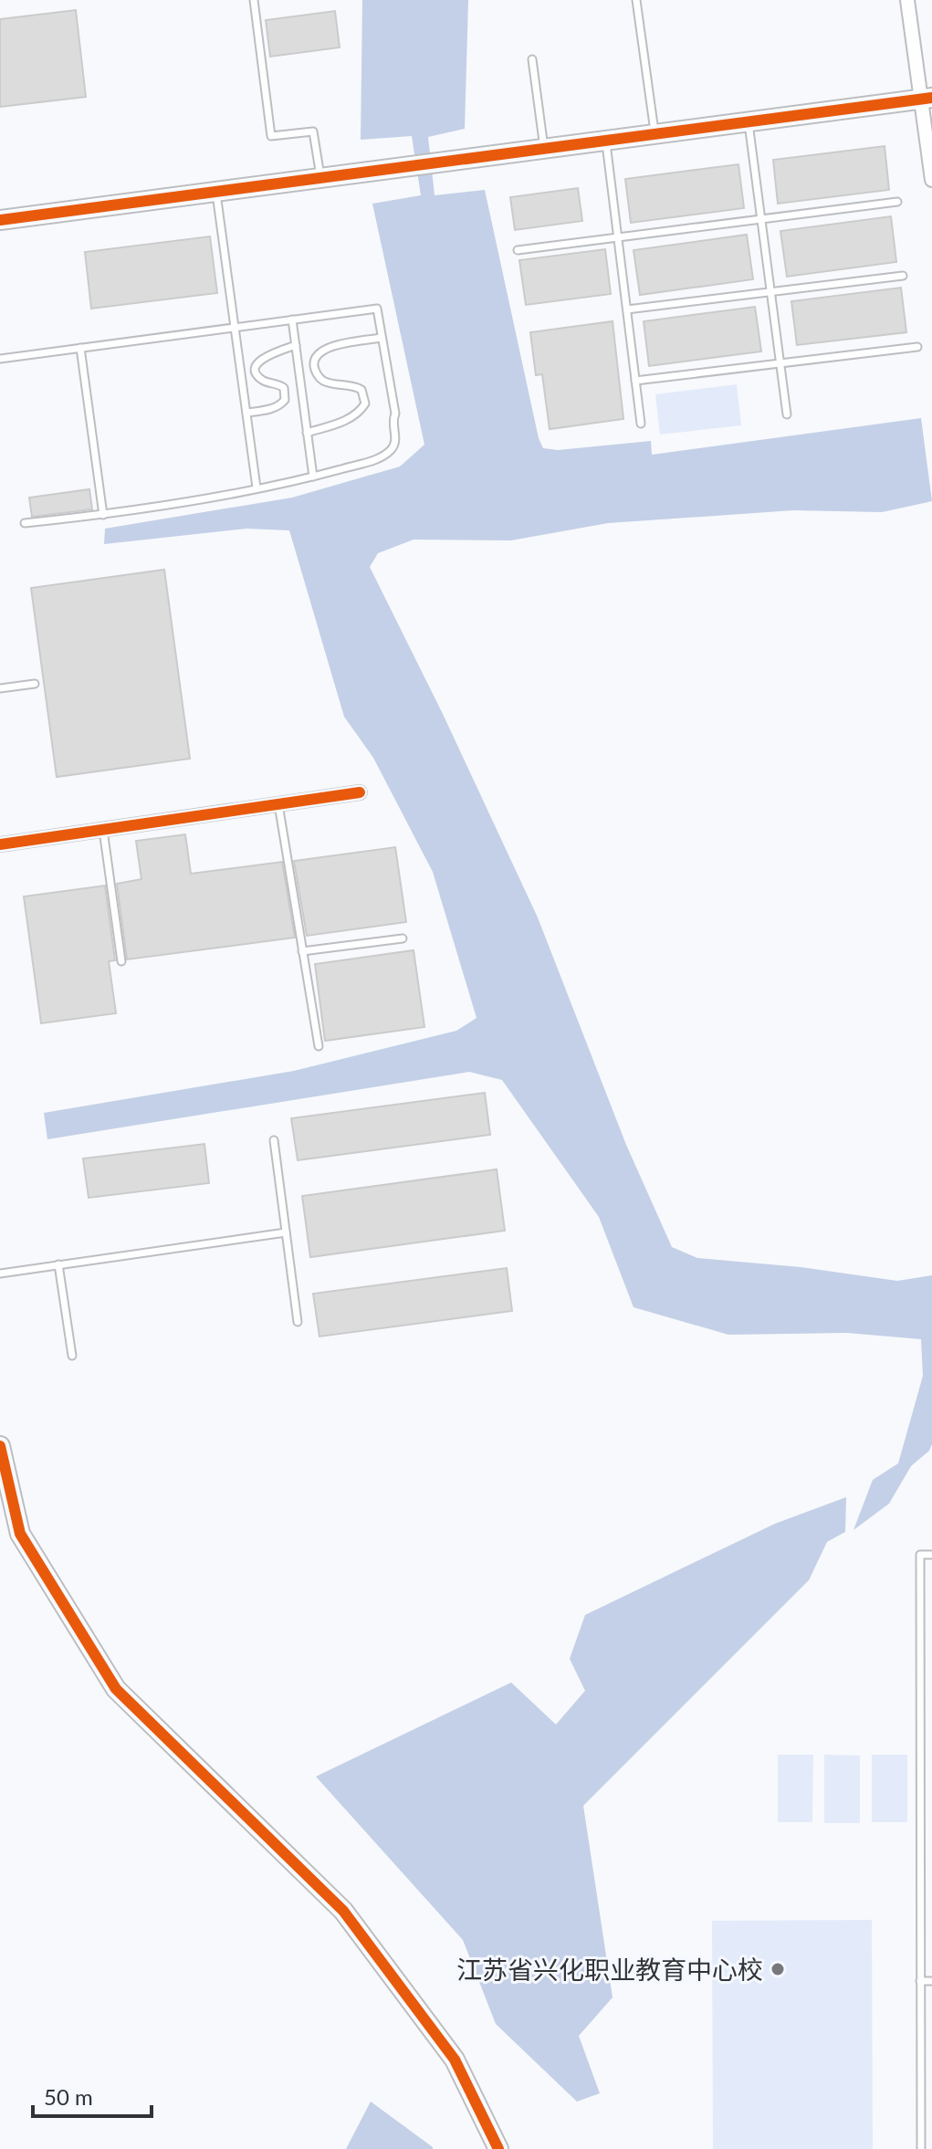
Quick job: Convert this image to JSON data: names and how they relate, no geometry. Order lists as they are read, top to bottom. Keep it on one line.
{"places":["江苏省兴化职业教育中心校"],"scale_bar":"50 m"}
